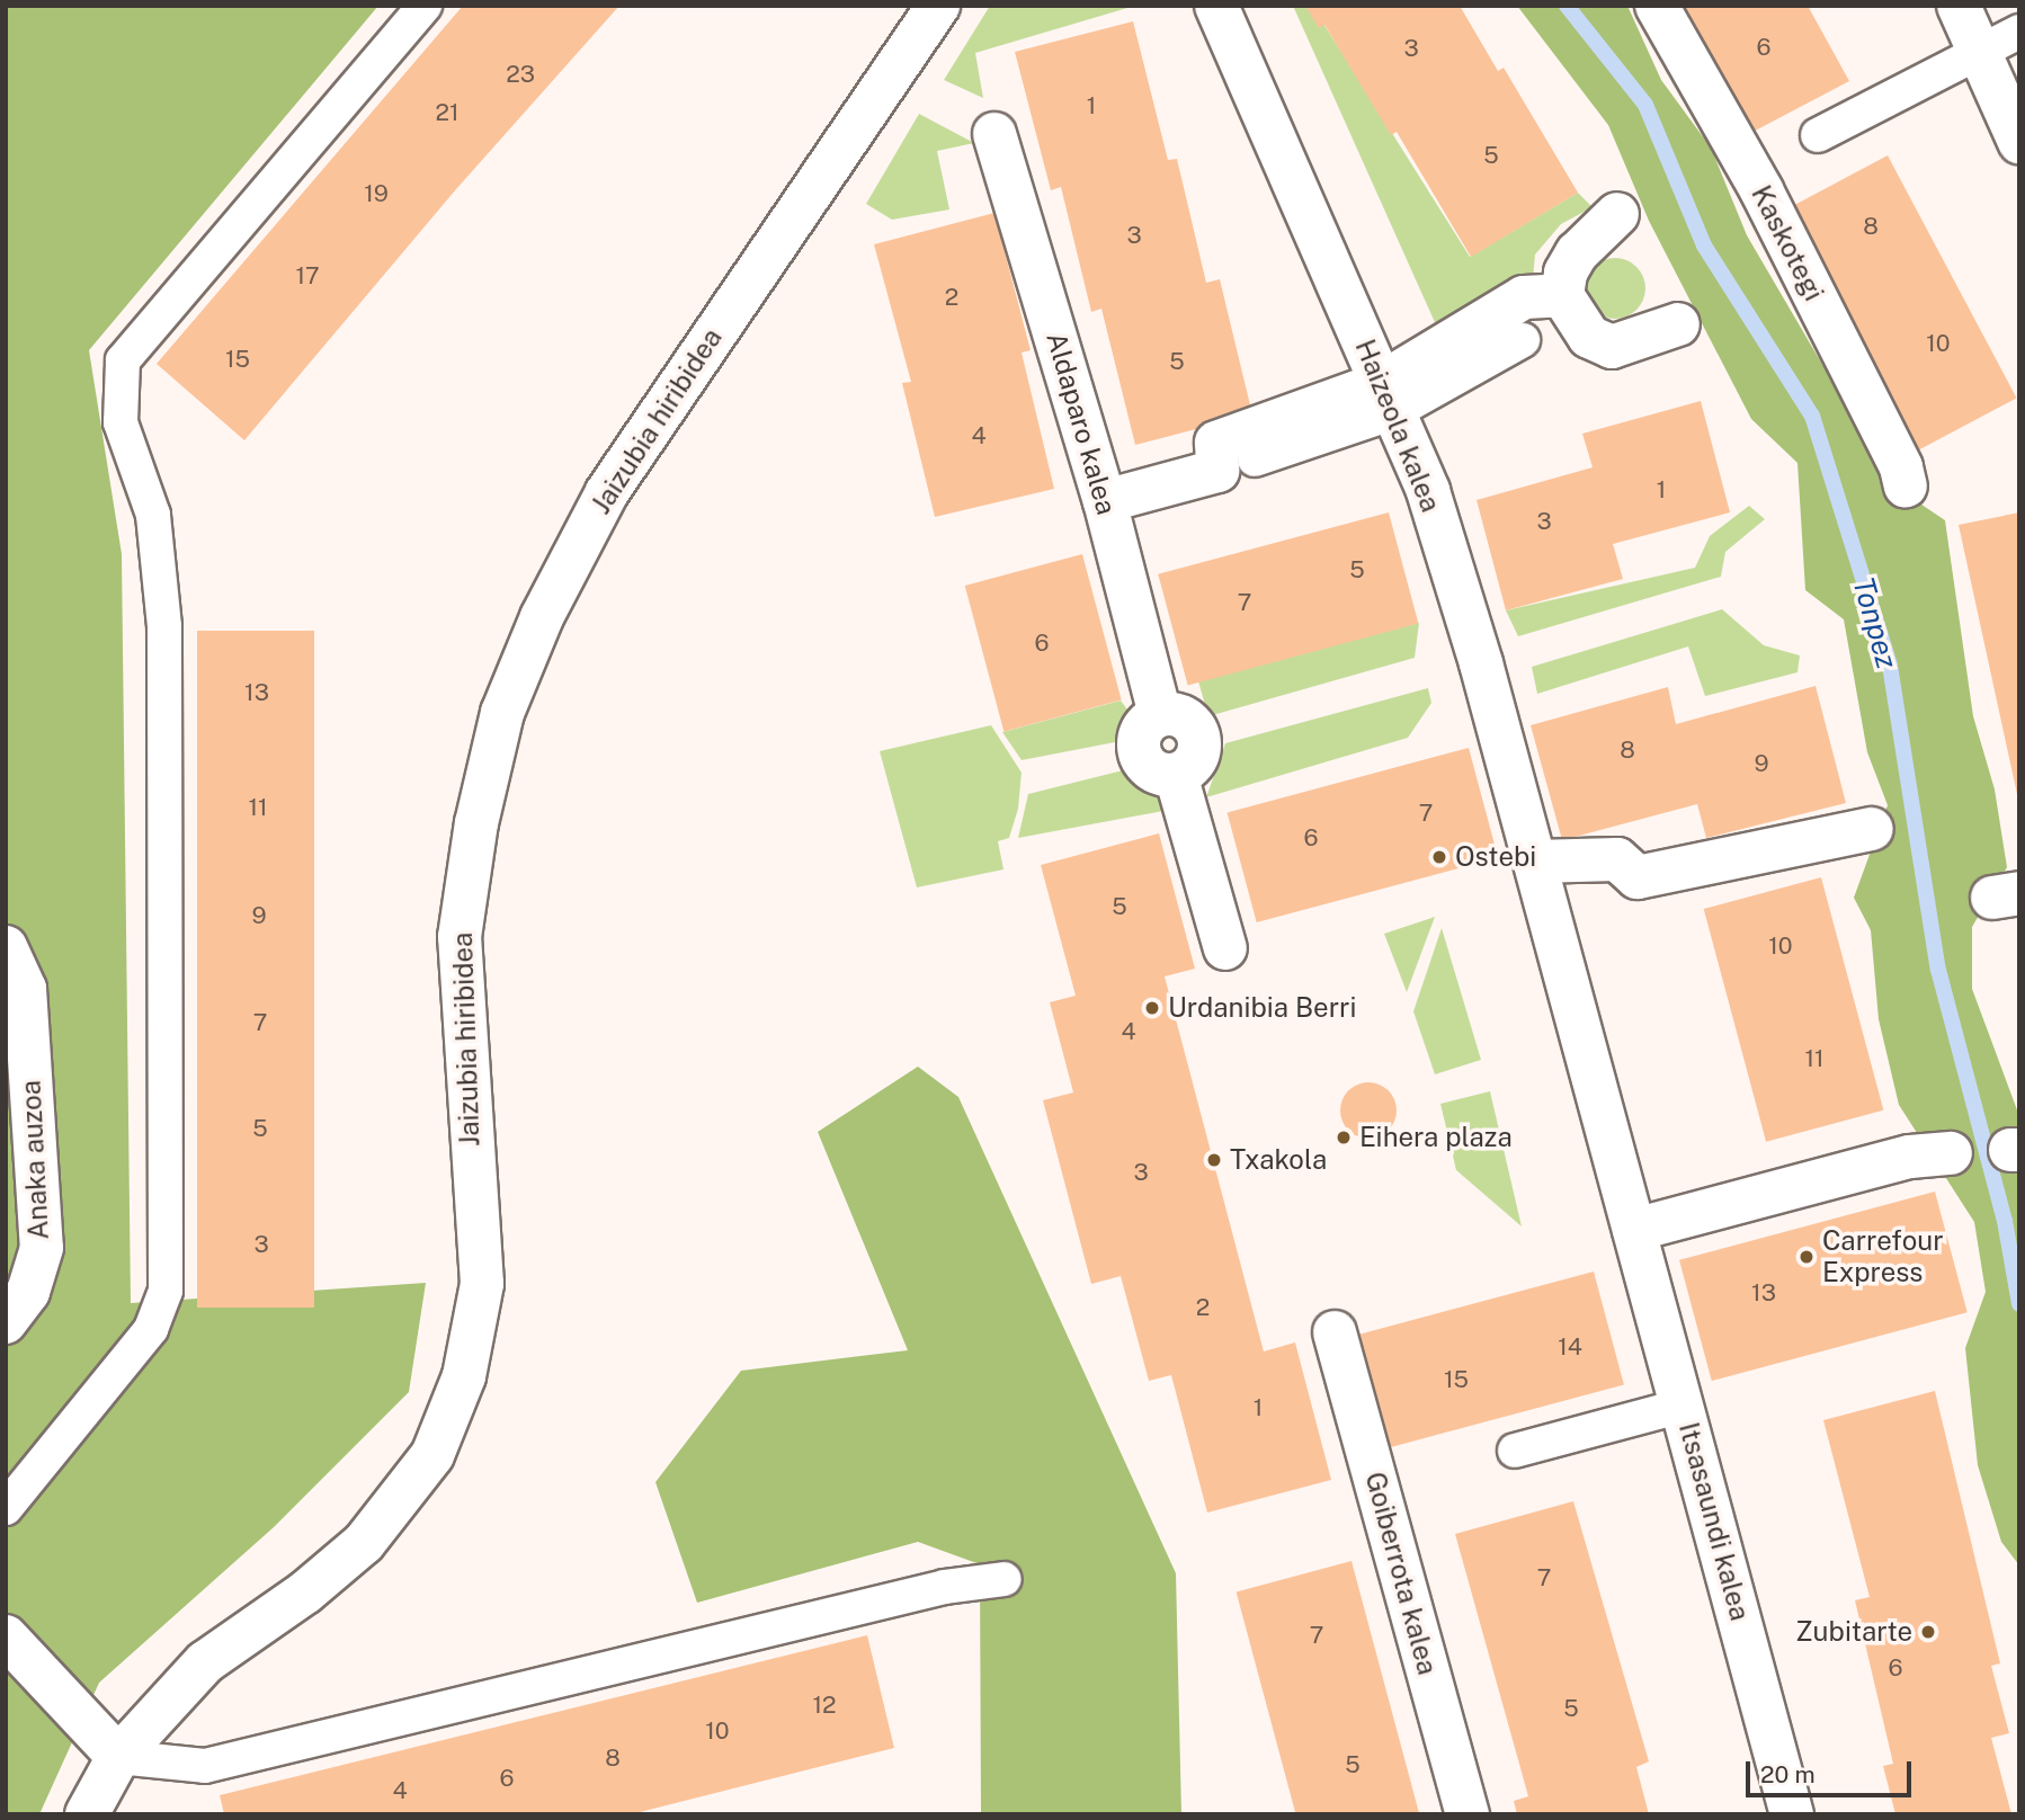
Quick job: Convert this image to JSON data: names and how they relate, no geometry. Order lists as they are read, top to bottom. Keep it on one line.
{"streets":{"street":["Kaskotegi","Jaizubia hiribidea","Aldaparo kalea","Haizeola kalea","Anaka auzoa","Itsasaundi kalea","Goiberrota kalea"]},"water":["Tonpez"],"places":["Ostebi","Urdanibia Berri","Eihera plaza","Txakola","Carrefour Express","Zubitarte"],"house_numbers":["6","3","23","1","21","5","19","8","3","17","2","10","15","5","4","1","3","5","7","6","13","8","9","11","7","6","5","9","10","7","4","11","5","3","3","13","2","14","15","1","7","7","6","12","5","10","8","5","6","4"],"scale_bar":"20 m"}
